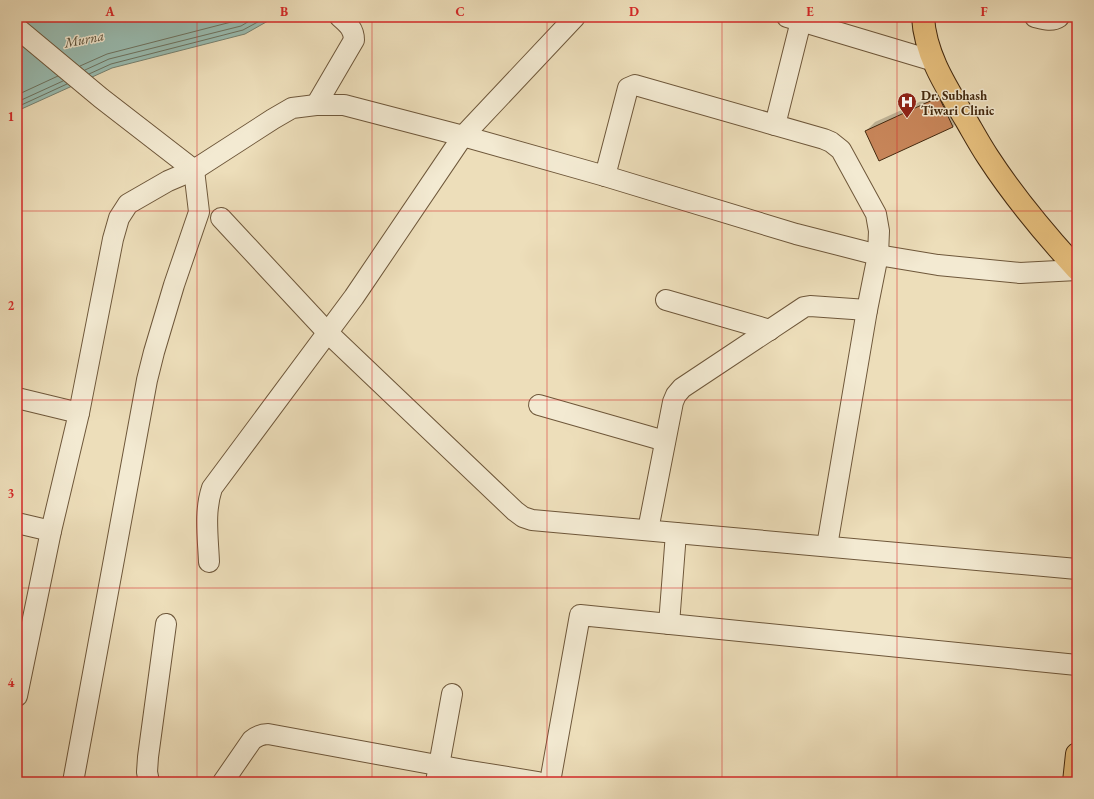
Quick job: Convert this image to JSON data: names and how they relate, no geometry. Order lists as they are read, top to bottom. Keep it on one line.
{"water":["Murna"],"places":{"hospital":["Dr. Subhash Tiwari Clinic"]},"grid":{"columns":["A","B","C","D","E","F"],"rows":["1","2","3","4"]}}
